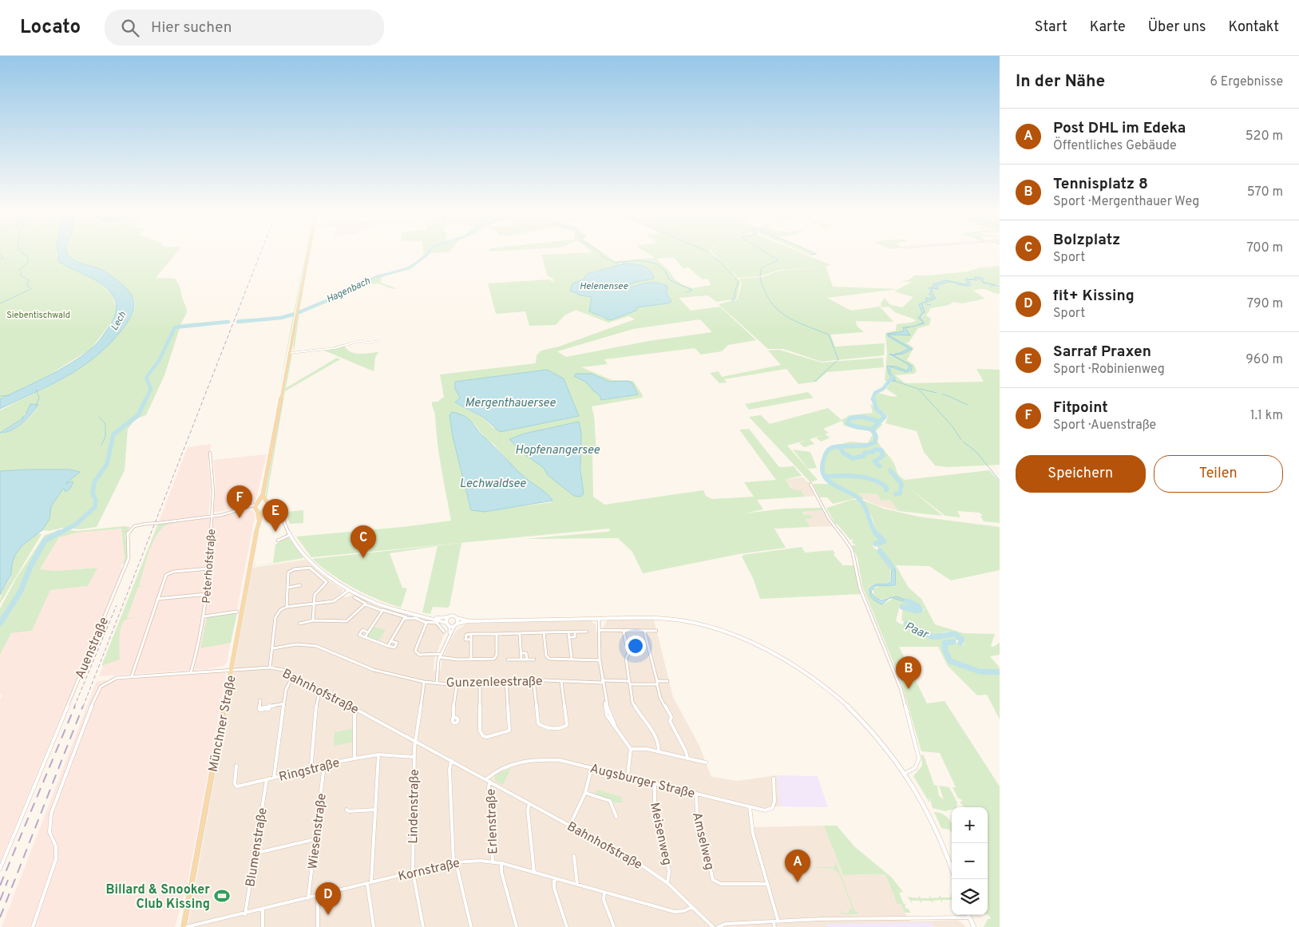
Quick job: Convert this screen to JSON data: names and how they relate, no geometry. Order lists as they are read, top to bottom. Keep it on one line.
{"streets":{"main road":["Münchner Straße"],"street":["Peterhofstraße","Auenstraße","Gunzenleestraße","Bahnhofstraße","Ringstraße","Augsburger Straße","Lindenstraße","Erlenstraße","Wiesenstraße","Meisenweg","Amselweg","Blumenstraße","Kornstraße"]},"crossings":[["Peterhofstraße","Auenstraße"],["Peterhofstraße","Bahnhofstraße"],["Auenstraße","Münchner Straße"],["Gunzenleestraße","Lindenstraße"],["Bahnhofstraße","Münchner Straße"],["Bahnhofstraße","Ringstraße"],["Bahnhofstraße","Augsburger Straße"],["Bahnhofstraße","Lindenstraße"],["Bahnhofstraße","Erlenstraße"],["Bahnhofstraße","Meisenweg"],["Bahnhofstraße","Kornstraße"],["Münchner Straße","Kornstraße"],["Ringstraße","Wiesenstraße"],["Ringstraße","Blumenstraße"],["Augsburger Straße","Meisenweg"],["Augsburger Straße","Amselweg"],["Lindenstraße","Kornstraße"],["Erlenstraße","Kornstraße"],["Wiesenstraße","Kornstraße"],["Blumenstraße","Kornstraße"]],"water":["Helenensee","Hagenbach","Lech","Mergenthauersee","Hopfenangersee","Lechwaldsee","Paar"],"parks":["Siebentischwald"],"places":{"sports":["Billard & Snooker Club Kissing"]},"page":{"header":"Locato","search":"Hier suchen","nav":["Start","Karte","Über uns","Kontakt"],"heading":["In der Nähe","6 Ergebnisse"],"list":[{"mark":"A","name":"Post DHL im Edeka","note":"Öffentliches Gebäude","value":"520 m"},{"mark":"B","name":"Tennisplatz 8","note":"Sport · Mergenthauer Weg","value":"570 m"},{"mark":"C","name":"Bolzplatz","note":"Sport","value":"700 m"},{"mark":"D","name":"fit+ Kissing","note":"Sport","value":"790 m"},{"mark":"E","name":"Sarraf Praxen","note":"Sport · Robinienweg","value":"960 m"},{"mark":"F","name":"Fitpoint","note":"Sport · Auenstraße","value":"1.1 km"}],"buttons":["Speichern","Teilen"],"pins":["F","E","C","B","A","D"],"map_buttons":["+","−"]}}
